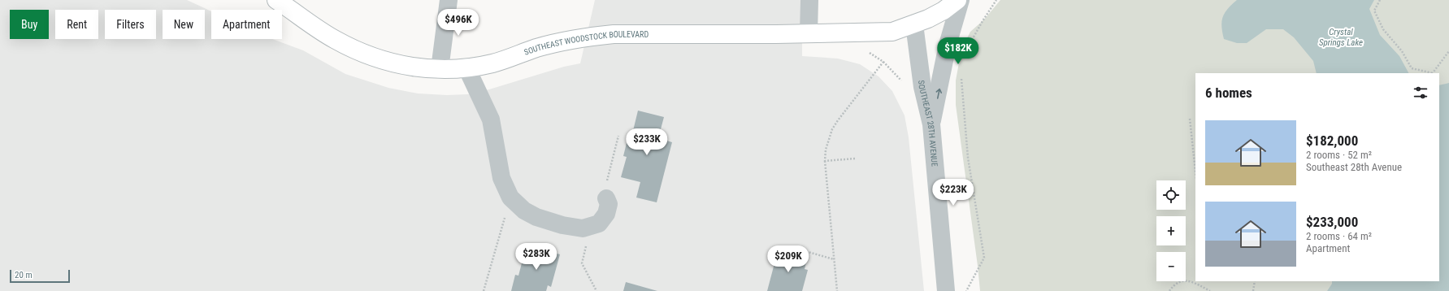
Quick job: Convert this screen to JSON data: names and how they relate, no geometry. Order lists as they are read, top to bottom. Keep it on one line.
{"streets":{"main road":["SOUTHEAST WOODSTOCK BOULEVARD"],"street":["SOUTHEAST 28TH AVENUE"]},"crossings":[["SOUTHEAST WOODSTOCK BOULEVARD","SOUTHEAST 28TH AVENUE"]],"water":["Crystal Springs Lake"],"scale_bar":"20 m","page":{"price":["$496K","$182K","$233K","$223K","$283K","$209K"],"chip":["Buy","Rent","Filters","New","Apartment"],"heading":"6 homes","list":[{"name":"$182,000","note":"2 rooms · 52 m² · Southeast 28th Avenue"},{"name":"$233,000","note":"2 rooms · 64 m² · Apartment"}],"map_buttons":["+","−"],"scale":"20 m"}}
